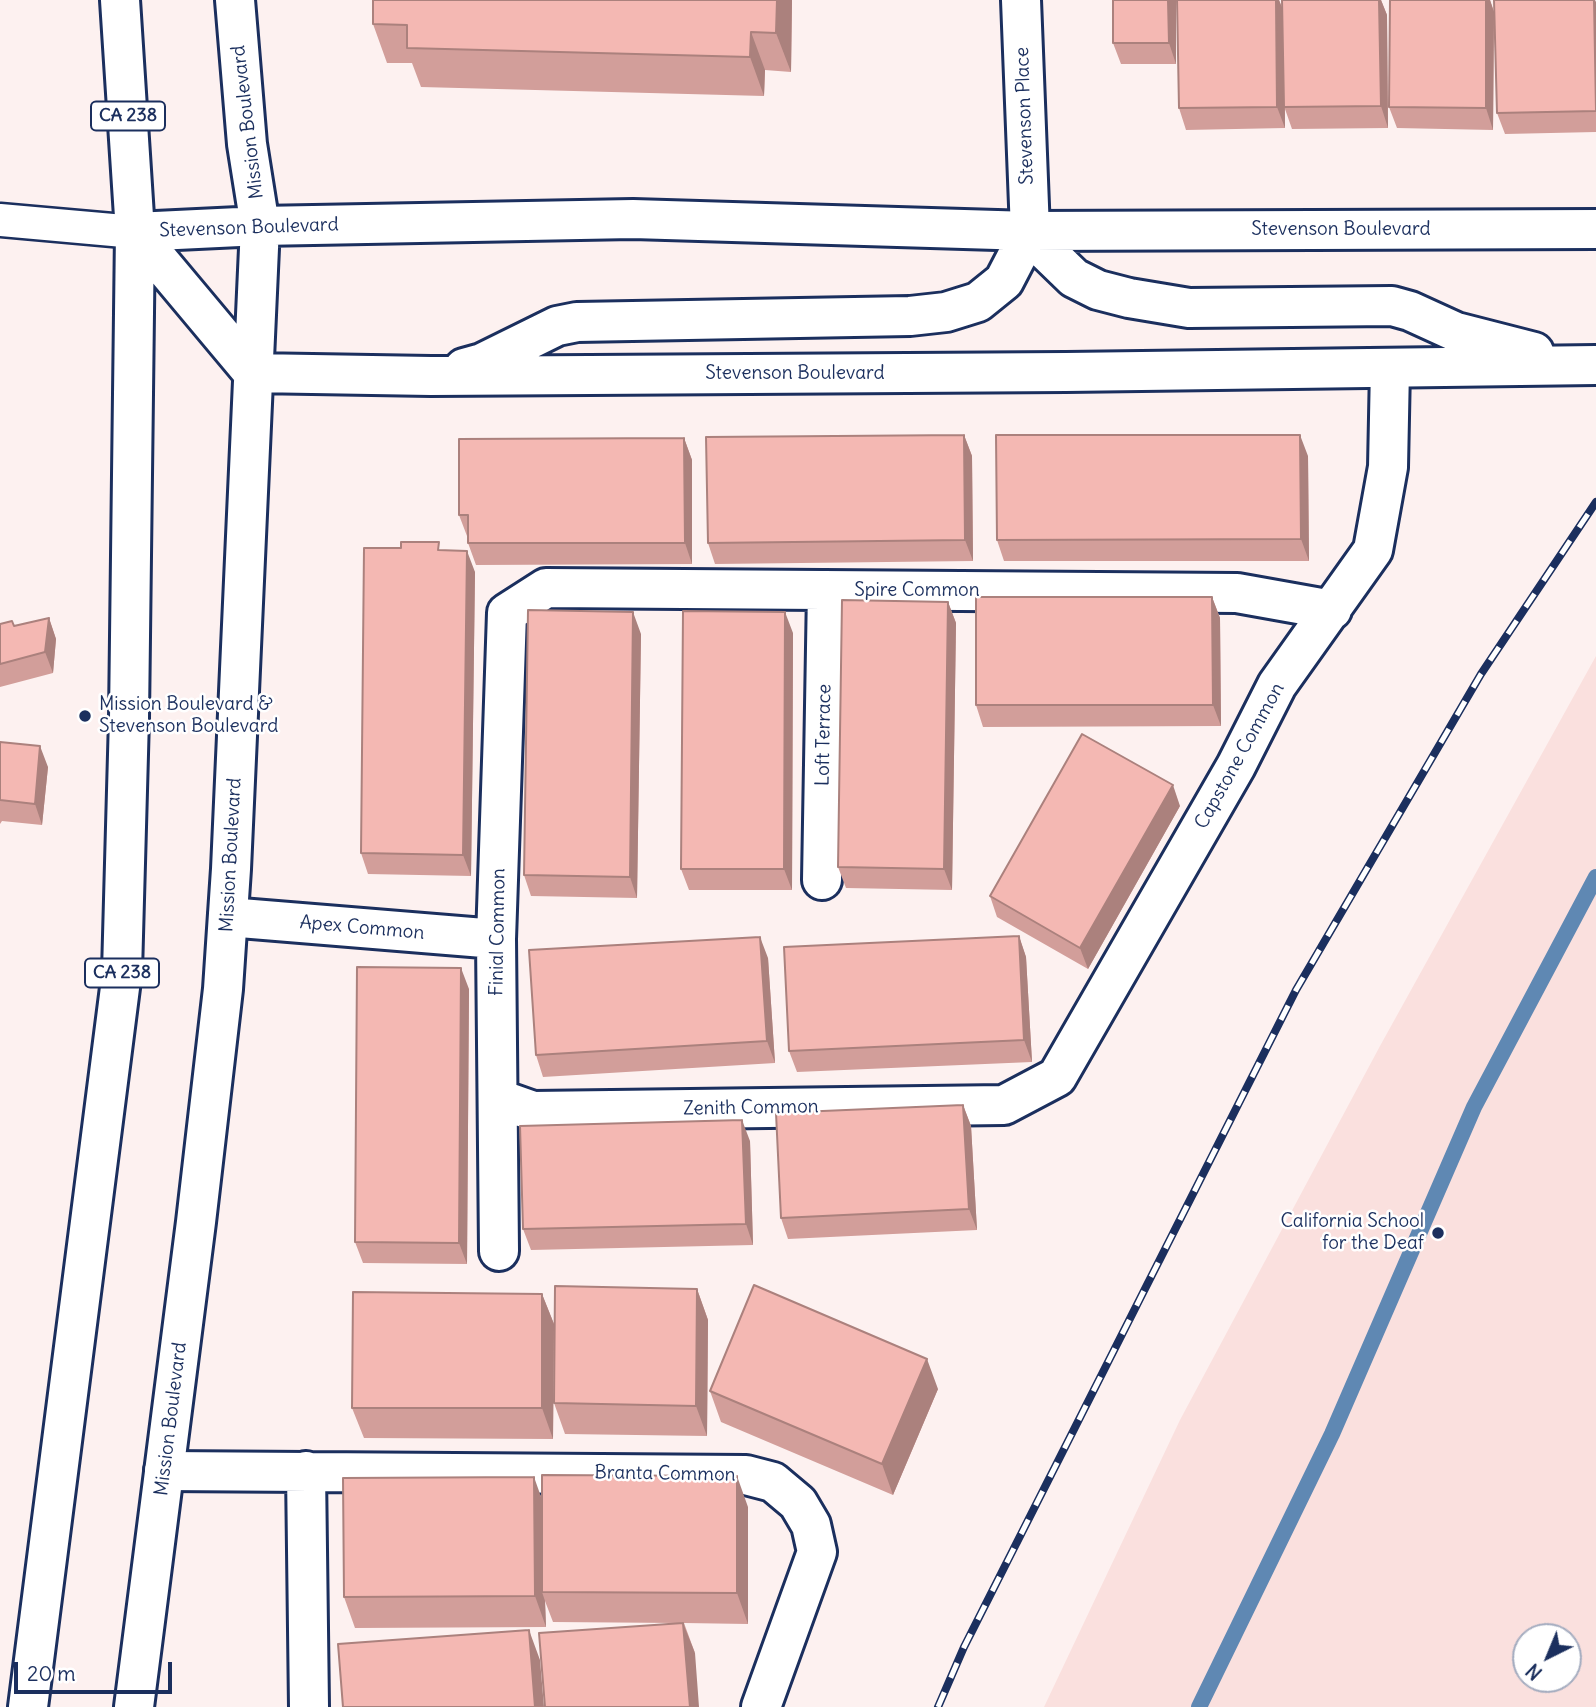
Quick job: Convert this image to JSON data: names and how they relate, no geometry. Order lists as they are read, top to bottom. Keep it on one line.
{"streets":{"main road":["CA 238","Stevenson Place","Mission Boulevard","Stevenson Boulevard","Spire Common","Loft Terrace","Capstone Common","Apex Common","Finial Common","Zenith Common","Branta Common"]},"crossings":[["CA 238","Stevenson Boulevard"],["Stevenson Place","Stevenson Boulevard"],["Mission Boulevard","Stevenson Boulevard"],["Mission Boulevard","Apex Common"],["Mission Boulevard","Branta Common"],["Stevenson Boulevard","Capstone Common"],["Spire Common","Loft Terrace"],["Spire Common","Capstone Common"],["Spire Common","Finial Common"],["Capstone Common","Zenith Common"],["Apex Common","Finial Common"],["Finial Common","Zenith Common"]],"places":["Mission Boulevard & Stevenson Boulevard","California School for the Deaf"],"scale_bar":"20 m","north":"bottom left"}
